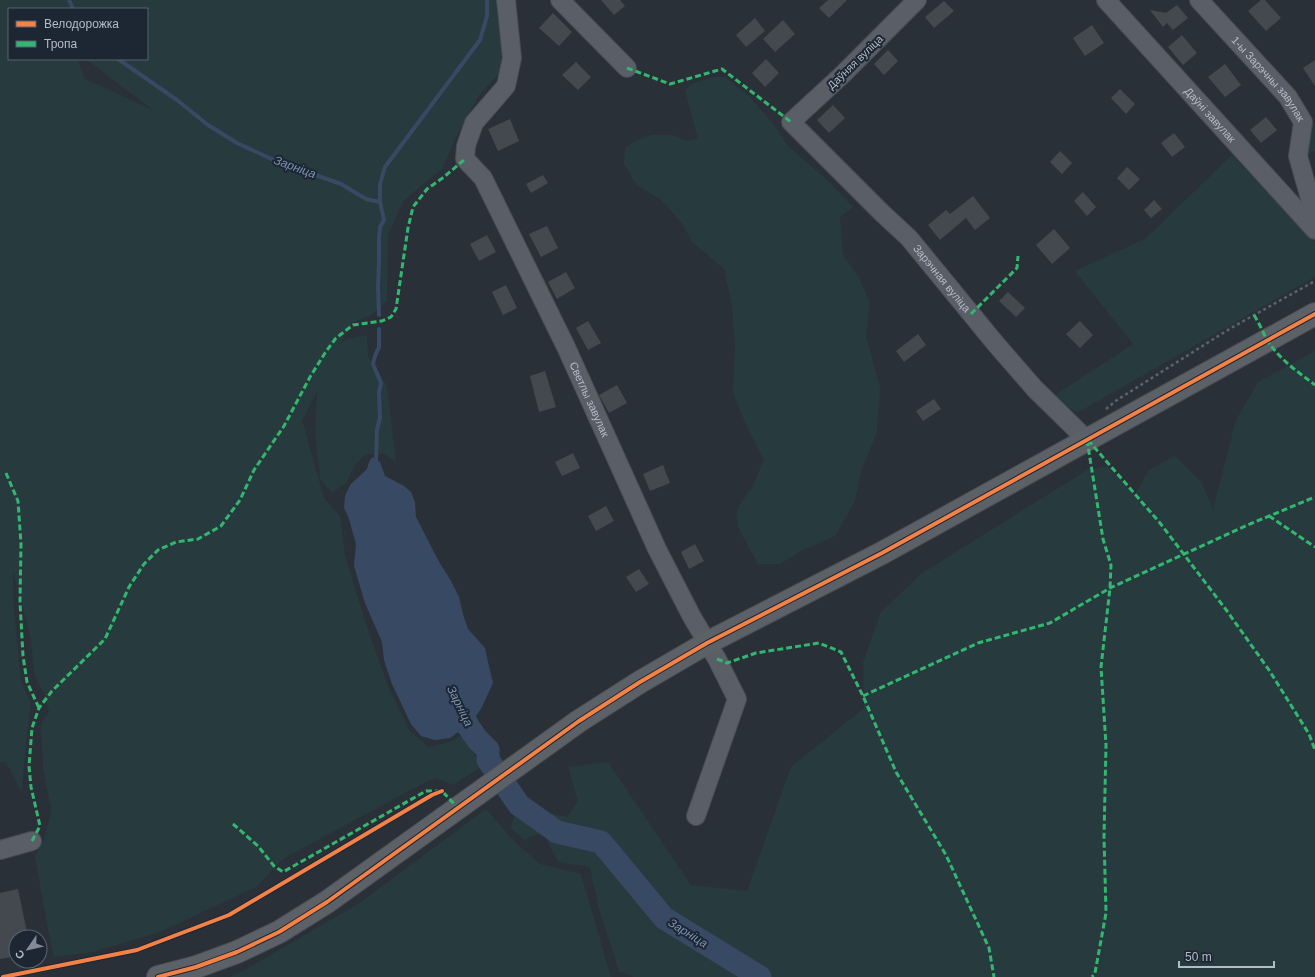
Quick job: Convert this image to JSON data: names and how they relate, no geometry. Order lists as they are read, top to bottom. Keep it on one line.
{"streets":{"street":["Даўняя вуліца","1-ы Зарэчны завулак","Даўні завулак","Зарэчная вуліца","Светлы завулак"]},"crossings":[["Даўняя вуліца","Зарэчная вуліца"]],"water":["Зарніца"],"legend":["Велодорожка","Тропа"],"scale_bar":"50 m","north":"bottom left"}
